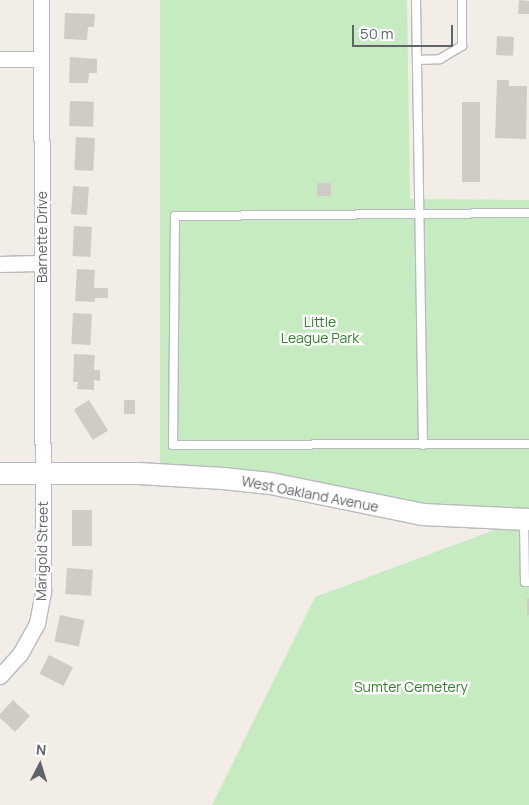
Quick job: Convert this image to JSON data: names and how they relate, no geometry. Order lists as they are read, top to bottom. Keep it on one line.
{"streets":{"street":["Barnette Drive","West Oakland Avenue","Marigold Street"]},"crossings":[["Barnette Drive","West Oakland Avenue"],["Barnette Drive","Marigold Street"],["West Oakland Avenue","Marigold Street"]],"parks":["Little League Park","Sumter Cemetery"],"scale_bar":"50 m","north":"top"}
